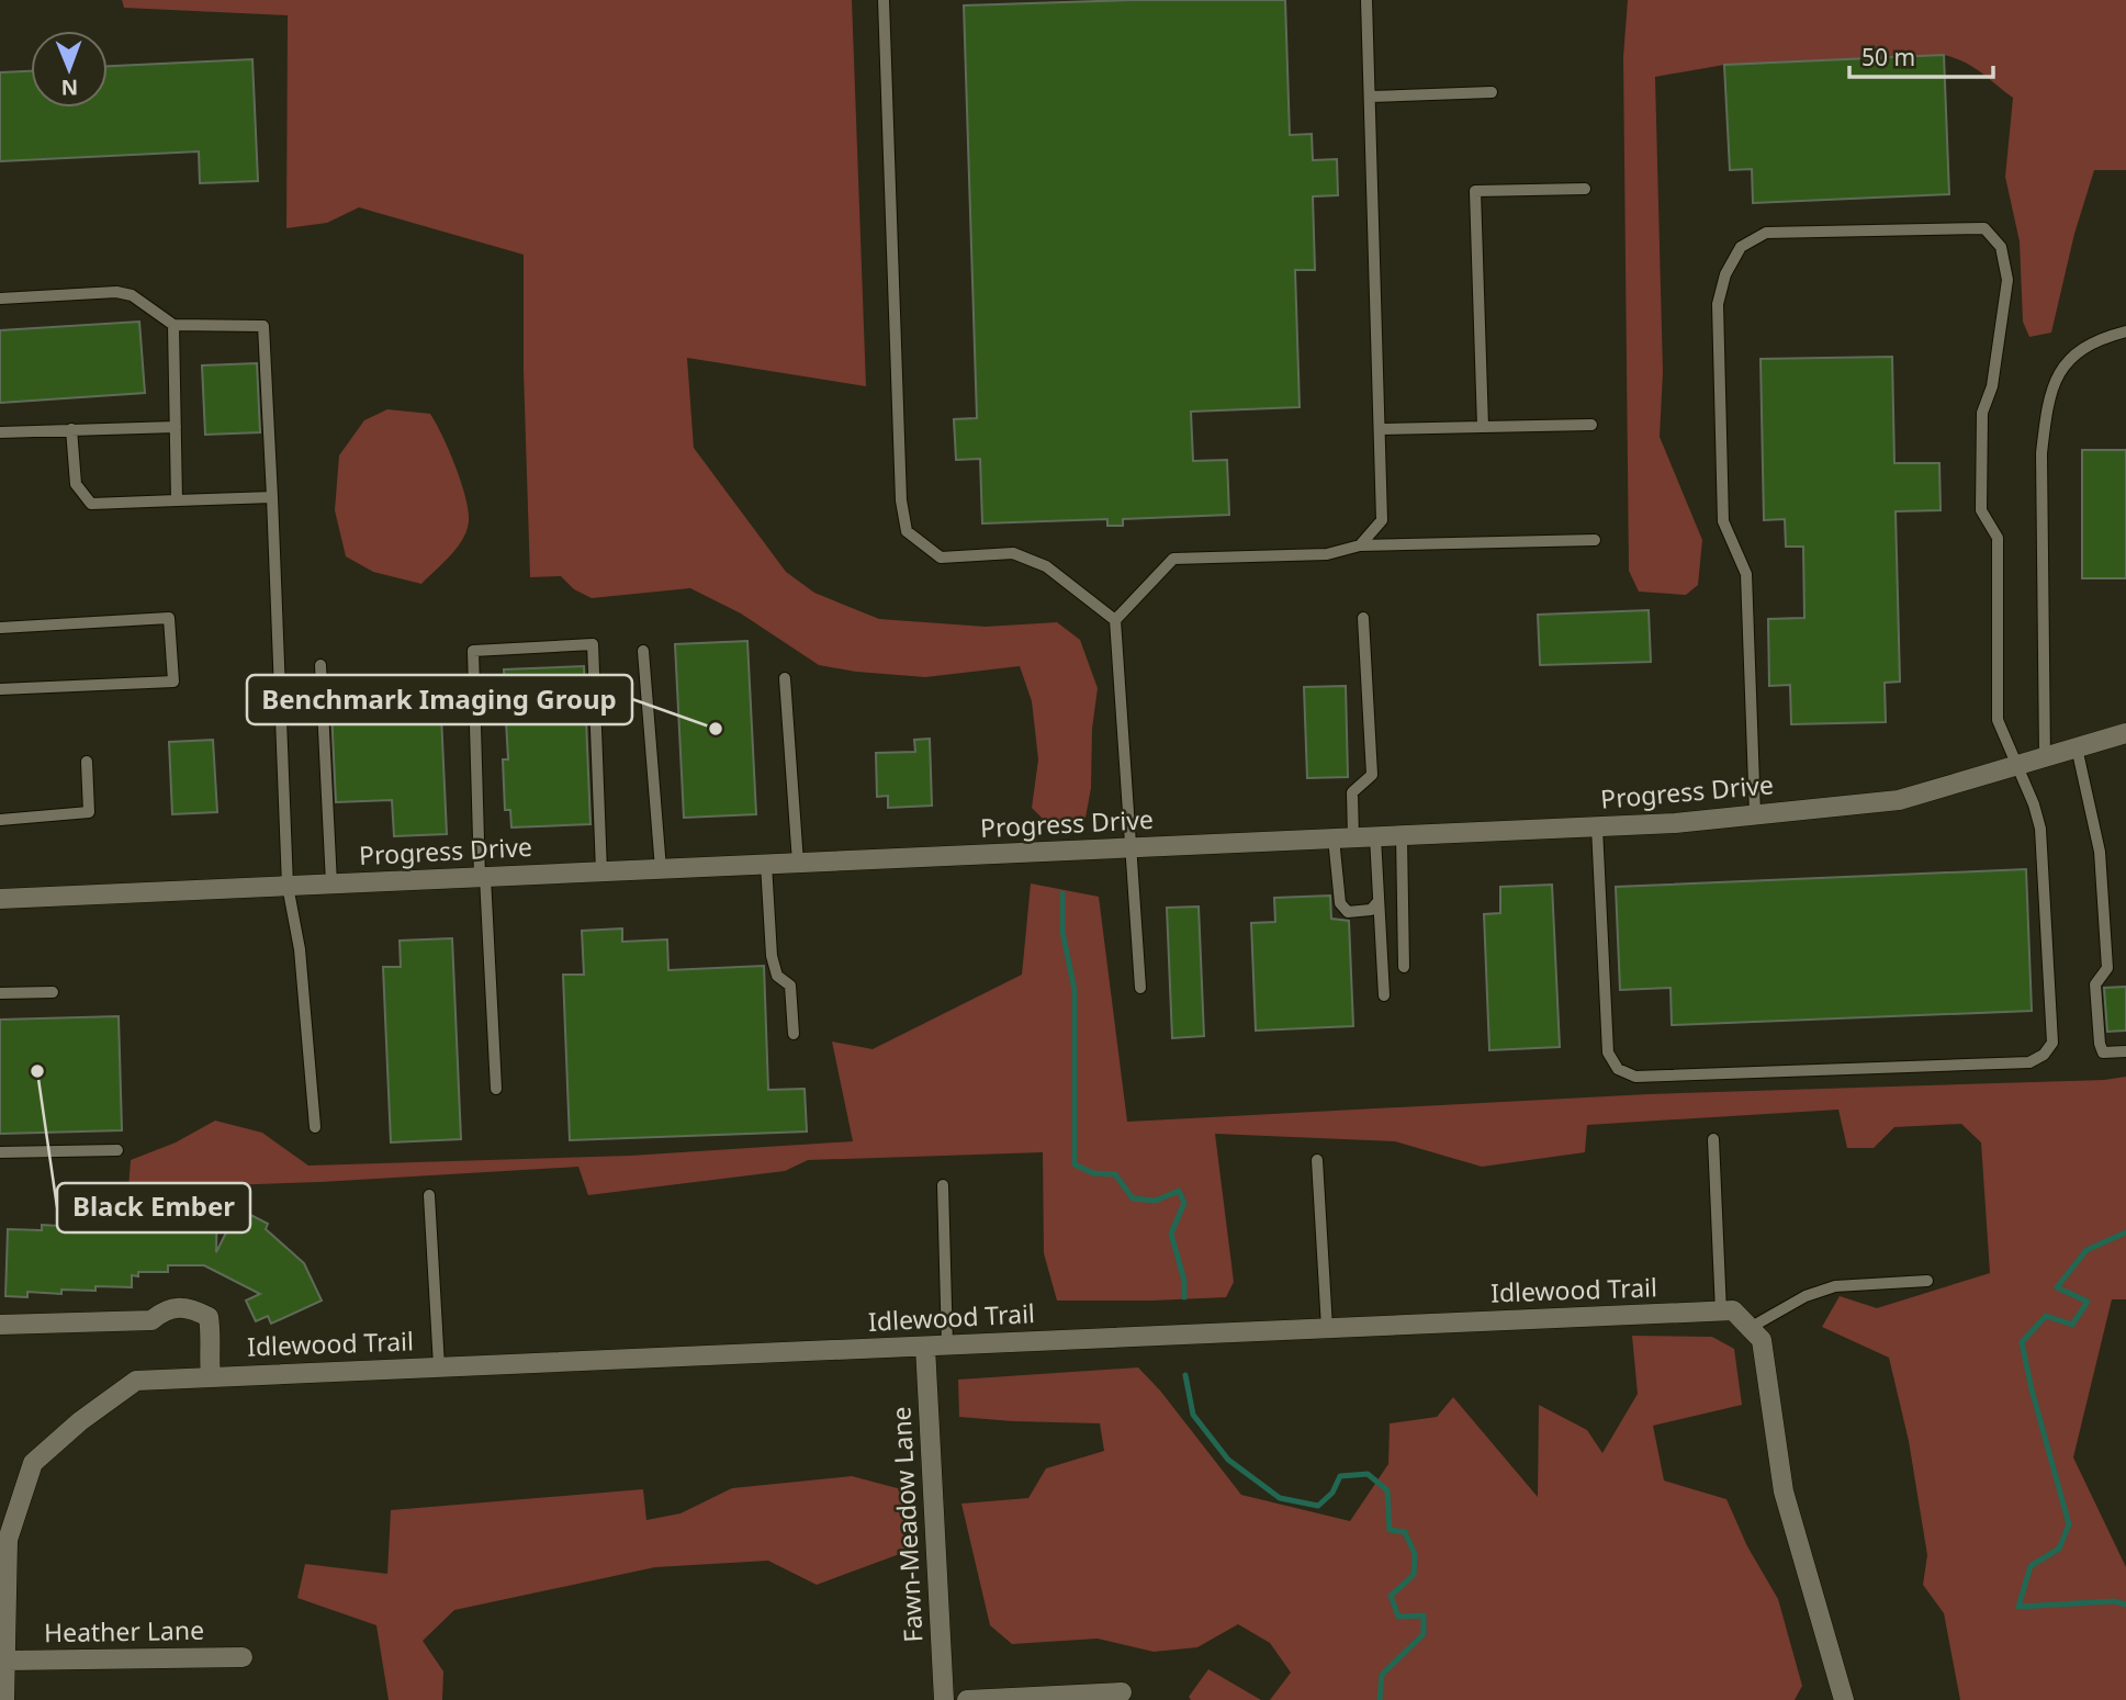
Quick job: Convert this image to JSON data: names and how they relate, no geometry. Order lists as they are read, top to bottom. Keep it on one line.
{"streets":{"street":["Progress Drive","Idlewood Trail","Fawn-Meadow Lane","Heather Lane"]},"crossings":[["Idlewood Trail","Fawn-Meadow Lane"],["Idlewood Trail","Heather Lane"]],"places":["Benchmark Imaging Group","Black Ember"],"scale_bar":"50 m","north":"bottom"}
